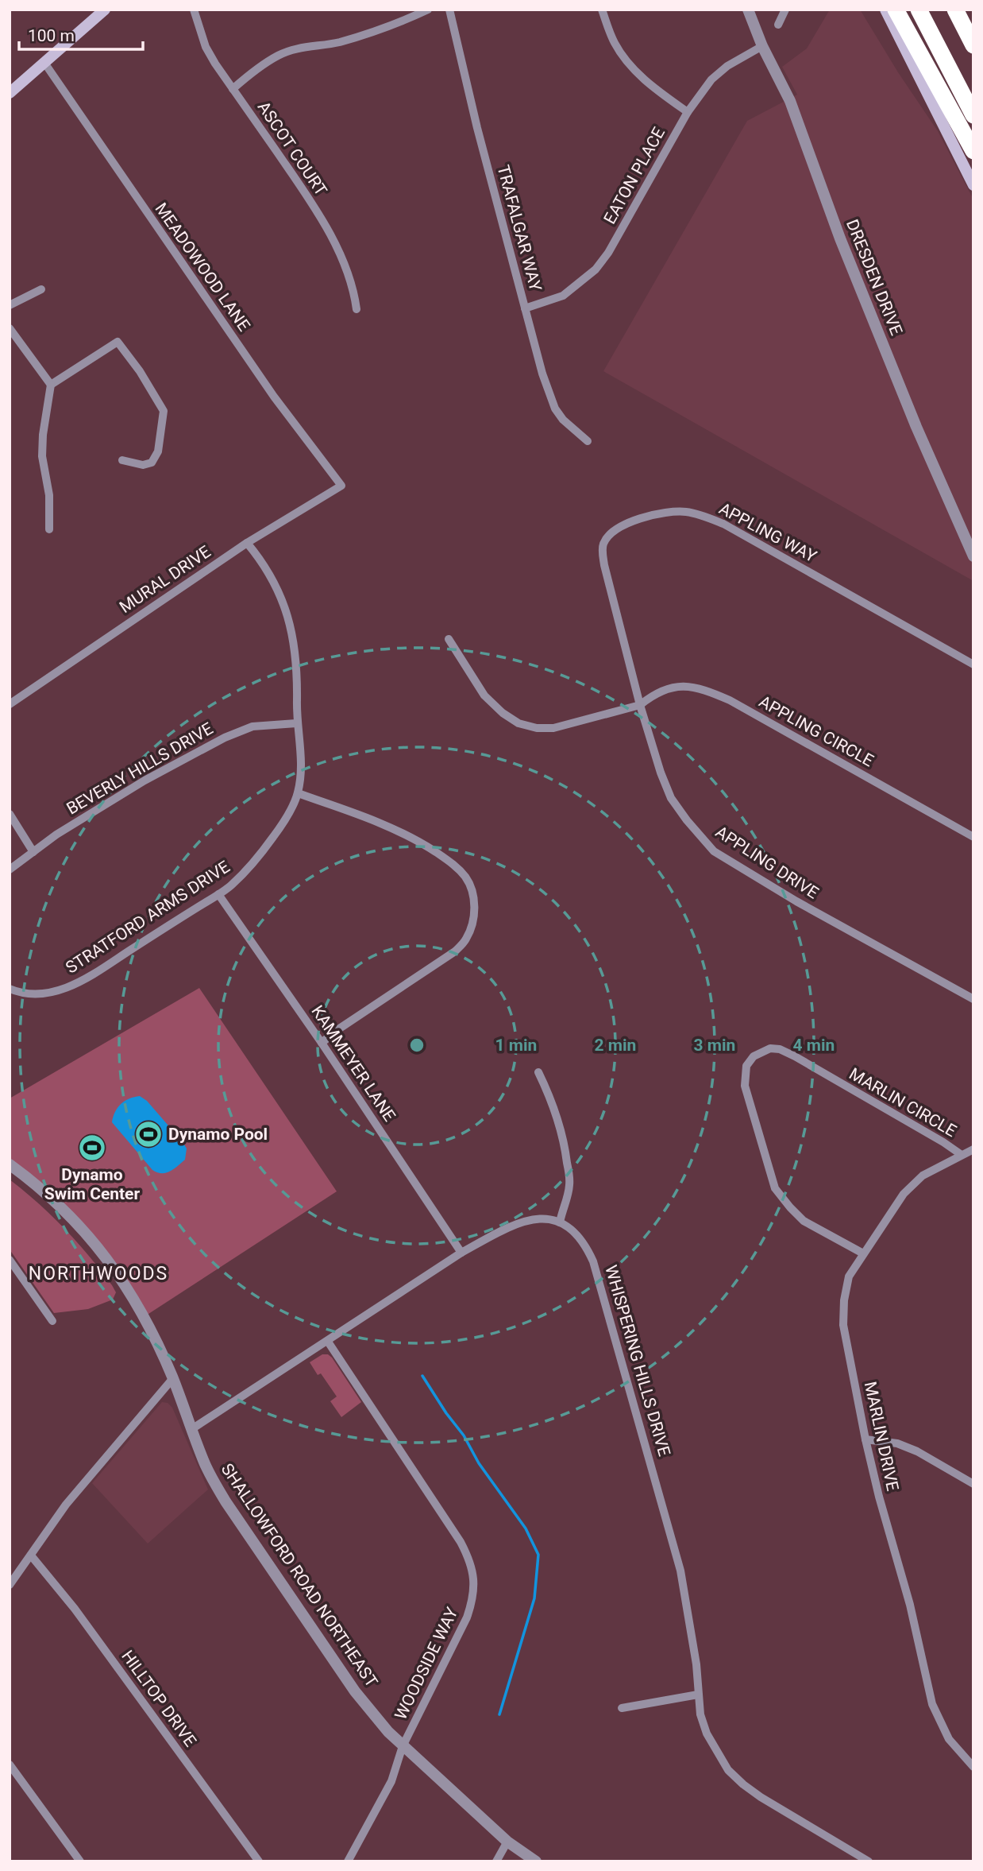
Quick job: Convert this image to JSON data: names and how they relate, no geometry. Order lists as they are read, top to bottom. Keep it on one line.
{"streets":{"street":["ASCOT COURT","EATON PLACE","TRAFALGAR WAY","MEADOWOOD LANE","DRESDEN DRIVE","APPLING WAY","MURAL DRIVE","APPLING CIRCLE","BEVERLY HILLS DRIVE","APPLING DRIVE","STRATFORD ARMS DRIVE","KAMMEYER LANE","MARLIN CIRCLE","WHISPERING HILLS DRIVE","MARLIN DRIVE","SHALLOWFORD ROAD NORTHEAST","WOODSIDE WAY","HILLTOP DRIVE"]},"crossings":[["EATON PLACE","TRAFALGAR WAY"],["EATON PLACE","DRESDEN DRIVE"],["MEADOWOOD LANE","MURAL DRIVE"],["APPLING WAY","APPLING DRIVE"],["MURAL DRIVE","STRATFORD ARMS DRIVE"],["APPLING CIRCLE","APPLING DRIVE"],["BEVERLY HILLS DRIVE","STRATFORD ARMS DRIVE"],["STRATFORD ARMS DRIVE","KAMMEYER LANE"],["MARLIN CIRCLE","MARLIN DRIVE"],["SHALLOWFORD ROAD NORTHEAST","WOODSIDE WAY"]],"districts":["NORTHWOODS"],"places":{"sports":["Dynamo Pool","Dynamo Swim Center"]},"scale_bar":"100 m","rings":["1 min","2 min","3 min","4 min"]}
